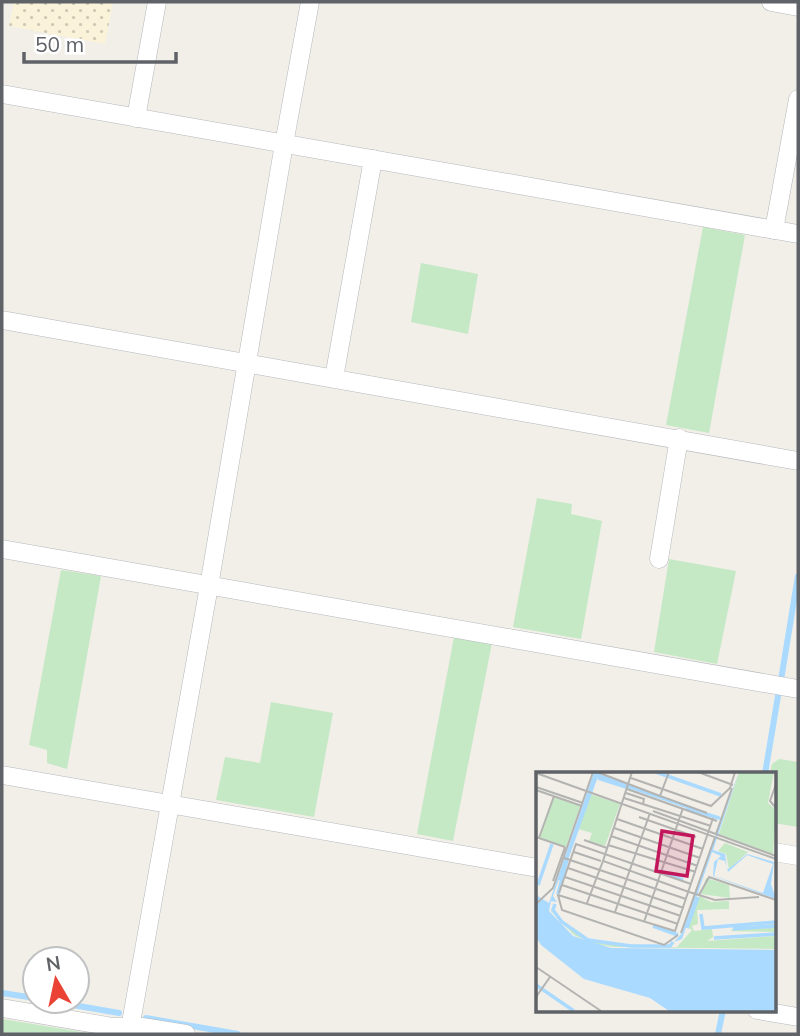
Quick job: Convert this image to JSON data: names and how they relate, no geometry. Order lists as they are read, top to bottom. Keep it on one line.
{"scale_bar":"50 m","north":"top"}
